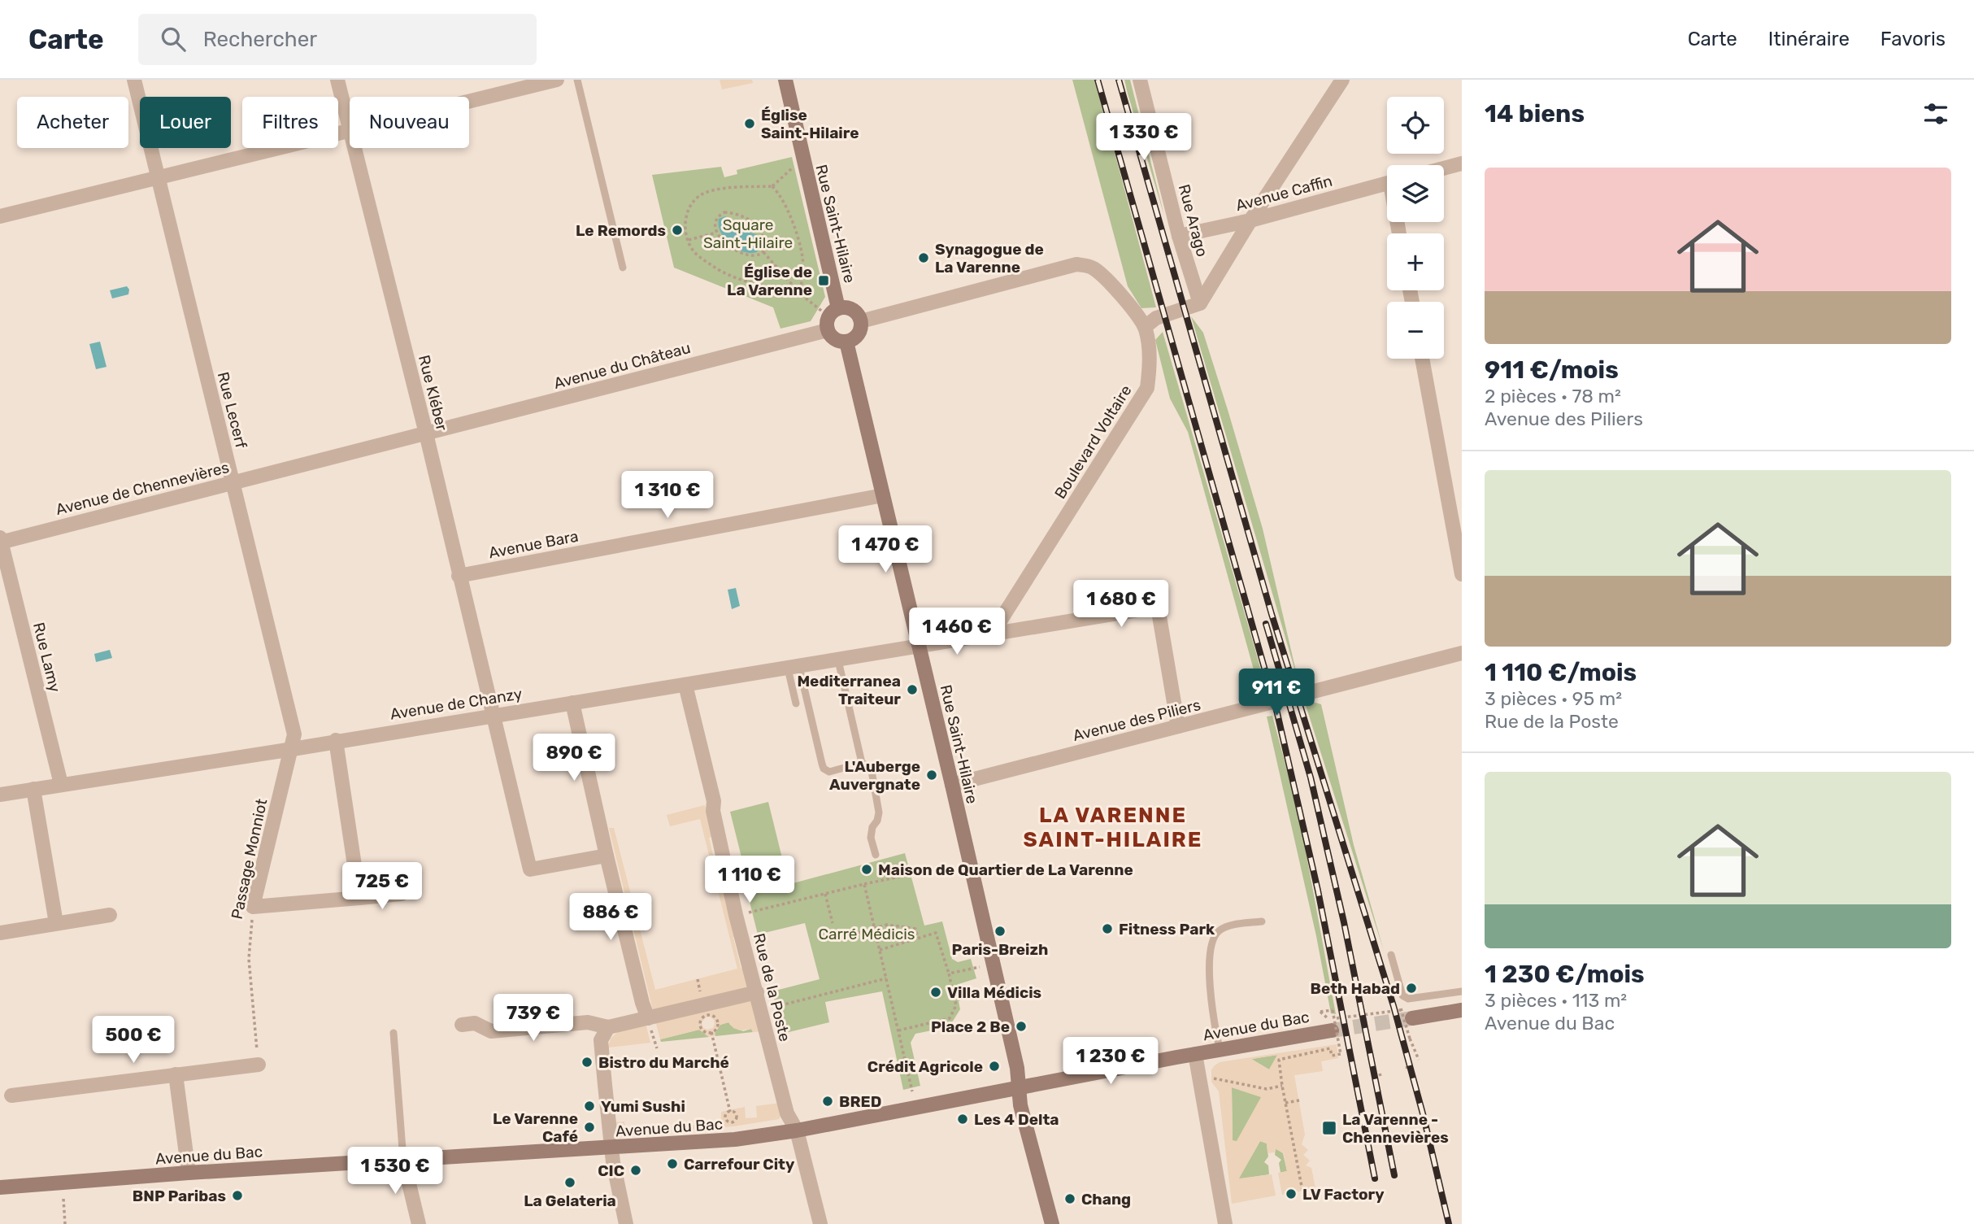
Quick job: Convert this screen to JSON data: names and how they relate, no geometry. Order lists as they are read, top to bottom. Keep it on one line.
{"streets":{"main road":["Rue Saint-Hilaire","Avenue du Bac"],"street":["Avenue Caffin","Rue Arago","Avenue du Château","Rue Kléber","Rue Lecerf","Boulevard Voltaire","Avenue de Chennevières","Avenue Bara","Rue Lamy","Avenue de Chanzy","Avenue des Piliers","Passage Monniot","Rue de la Poste"]},"crossings":[["Avenue Caffin","Rue Arago"],["Rue Saint-Hilaire","Avenue du Château"],["Rue Saint-Hilaire","Avenue Bara"],["Rue Saint-Hilaire","Avenue de Chanzy"],["Rue Saint-Hilaire","Avenue des Piliers"],["Rue Saint-Hilaire","Avenue du Bac"],["Avenue du Château","Rue Kléber"],["Avenue du Château","Avenue de Chennevières"],["Rue Kléber","Avenue de Chennevières"],["Rue Kléber","Avenue Bara"],["Rue Kléber","Avenue de Chanzy"],["Rue Lecerf","Avenue de Chennevières"],["Rue Lecerf","Avenue de Chanzy"],["Rue Lecerf","Passage Monniot"],["Avenue de Chennevières","Rue Lamy"],["Rue Lamy","Avenue de Chanzy"],["Avenue de Chanzy","Passage Monniot"],["Avenue de Chanzy","Rue de la Poste"],["Rue de la Poste","Avenue du Bac"]],"districts":["LA VARENNE SAINT-HILAIRE"],"parks":["Square Saint-Hilaire","Carré Médicis"],"places":{"other":["Église Saint-Hilaire","Le Remords","Synagogue de La Varenne","Mediterranea Traiteur","L'Auberge Auvergnate","Maison de Quartier de La Varenne","Fitness Park","Paris-Breizh","Beth Habad","Villa Médicis","Place 2 Be","Bistro du Marché","Crédit Agricole","BRED","Yumi Sushi","Les 4 Delta","Le Varenne Café","Carrefour City","CIC","La Gelateria","LV Factory","BNP Paribas","Chang"],"transit":["Église de La Varenne","La Varenne - Chennevières"]},"page":{"header":"Carte","search":"Rechercher","nav":["Carte","Itinéraire","Favoris"],"heading":"14 biens","map_buttons":["+","−"],"chip":["Acheter","Louer","Filtres","Nouveau"],"price":["1 330 €","1 310 €","1 470 €","1 680 €","1 460 €","911 €","890 €","1 110 €","725 €","886 €","739 €","500 €","1 230 €","1 530 €"],"list":[{"name":"911 €/mois","note":"2 pièces · 78 m² · Avenue des Piliers"},{"name":"1 110 €/mois","note":"3 pièces · 95 m² · Rue de la Poste"},{"name":"1 230 €/mois","note":"3 pièces · 113 m² · Avenue du Bac"}]}}
